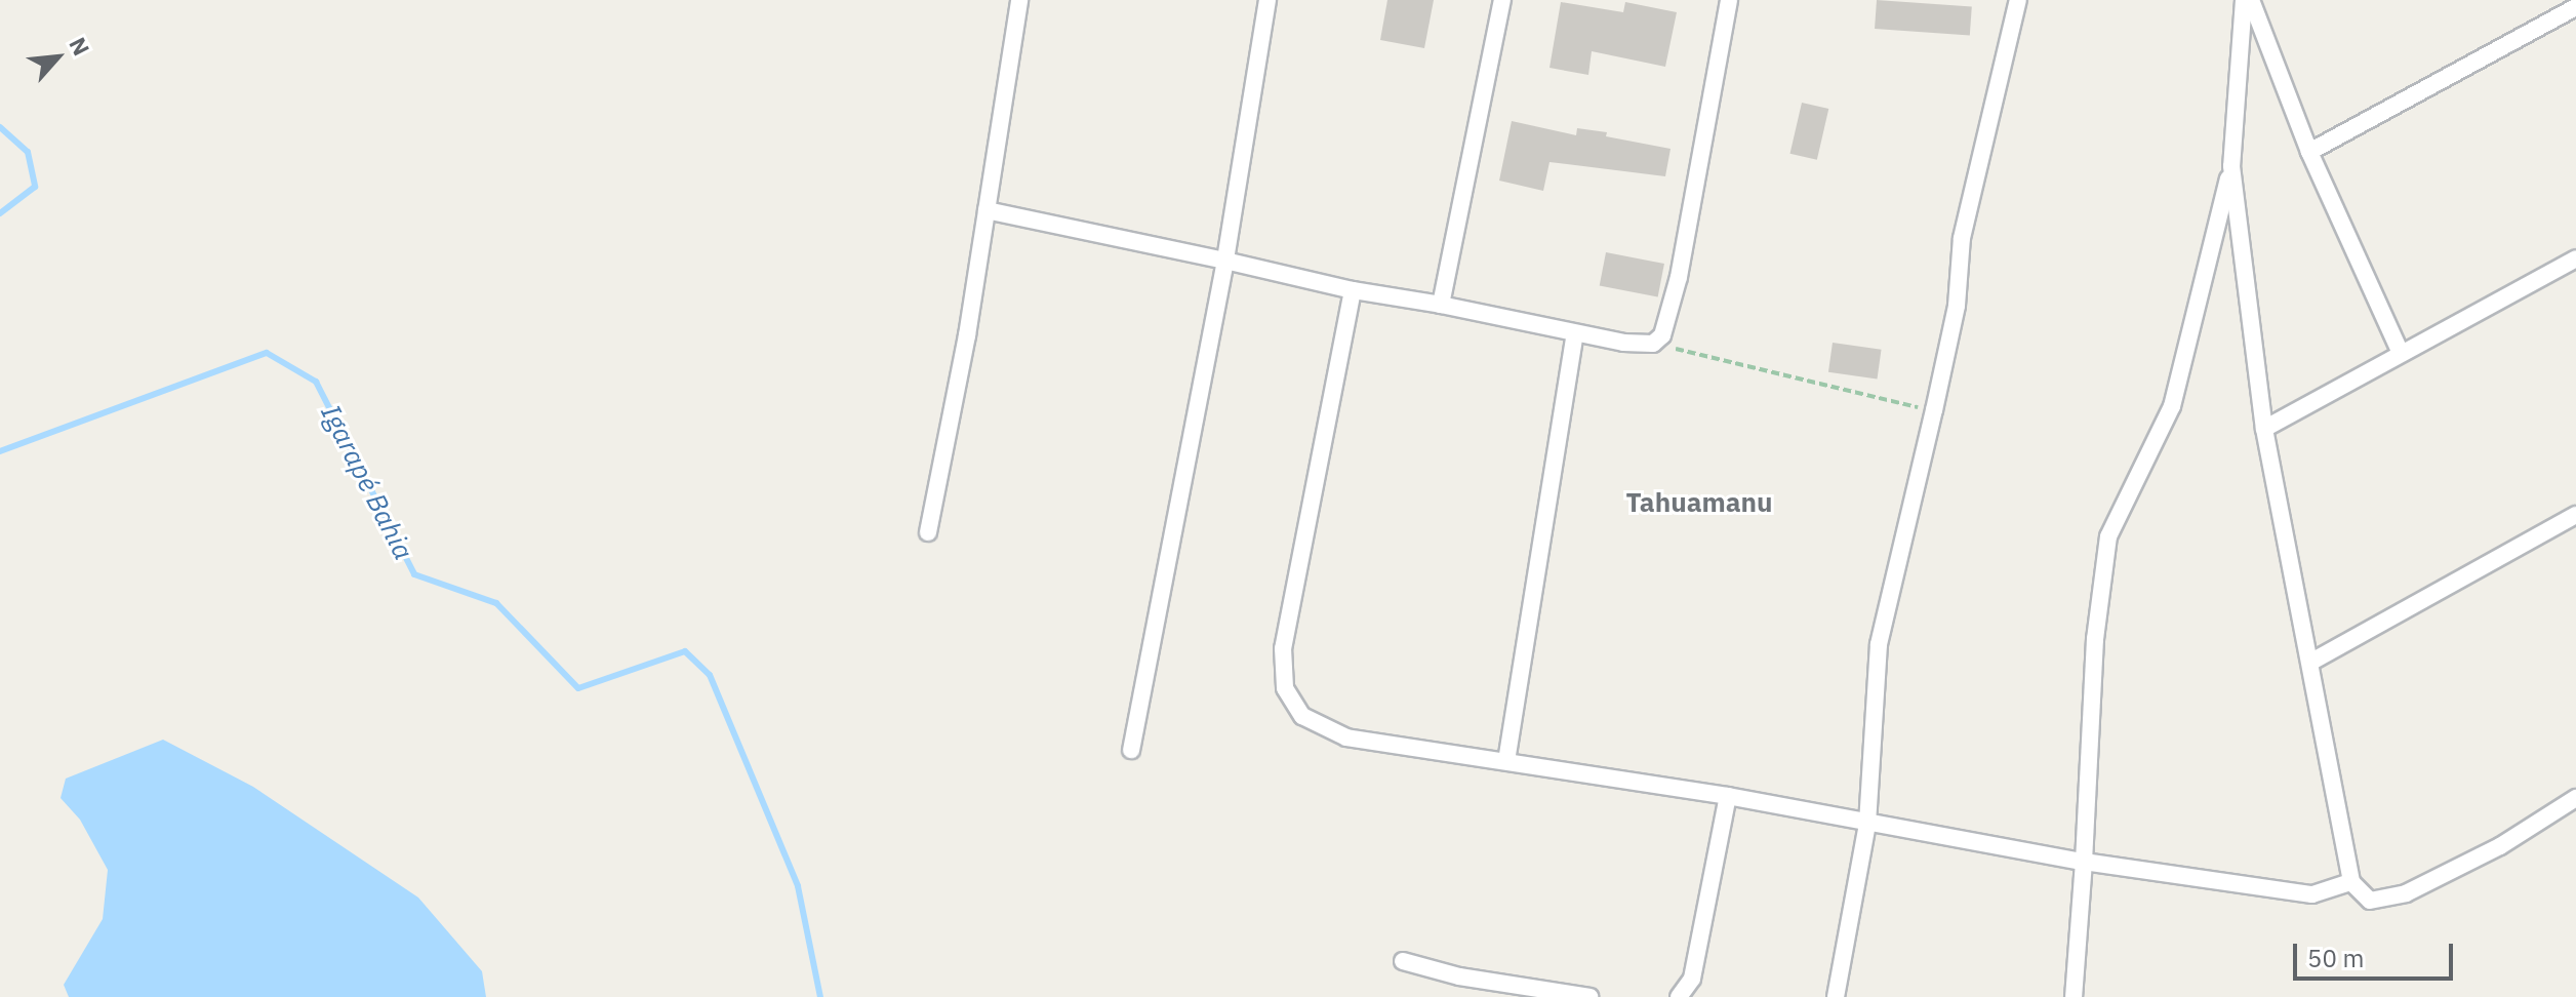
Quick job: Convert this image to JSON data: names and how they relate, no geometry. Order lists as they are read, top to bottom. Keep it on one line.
{"districts":["Tahuamanu"],"water":["Igarapé Bahia"],"scale_bar":"50 m","north":"top right"}
